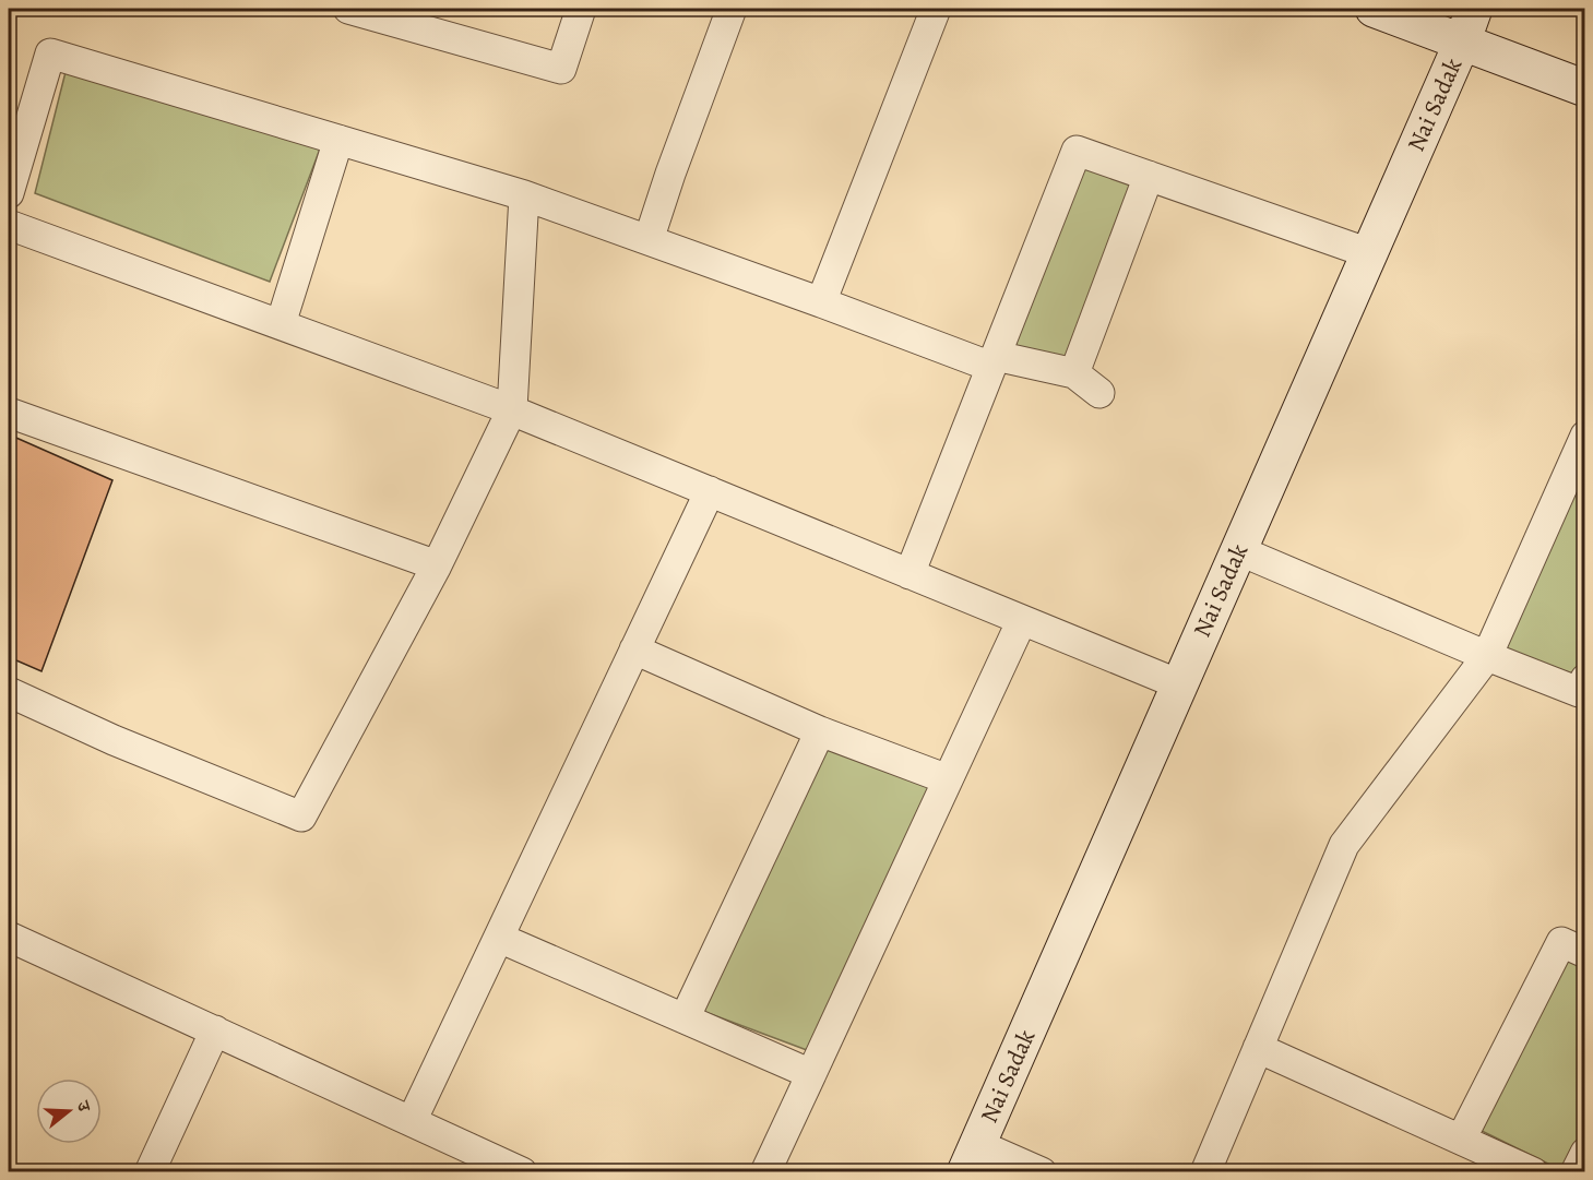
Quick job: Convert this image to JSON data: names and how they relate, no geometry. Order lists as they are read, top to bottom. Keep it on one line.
{"streets":{"street":["Nai Sadak"]},"north":"right"}
